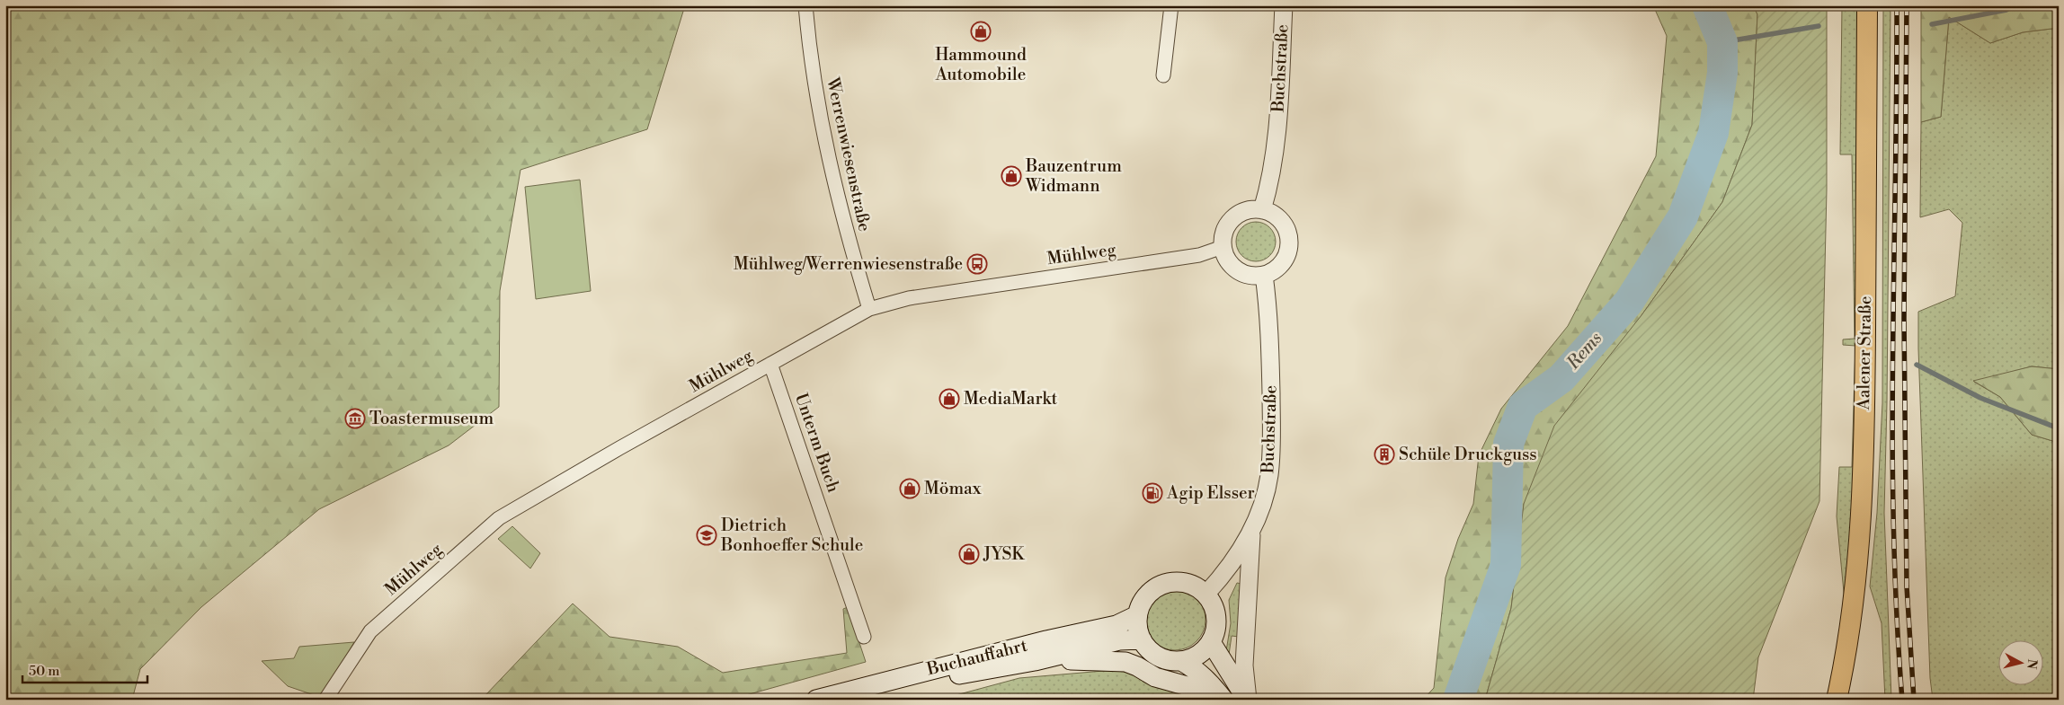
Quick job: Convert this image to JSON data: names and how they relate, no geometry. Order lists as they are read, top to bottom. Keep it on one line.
{"streets":{"main road":["Aalener Straße","Buchauffahrt"],"street":["Buchstraße","Werrenwiesenstraße","Mühlweg","Unterm Buch"]},"crossings":[["Buchstraße","Mühlweg"],["Buchstraße","Buchauffahrt"],["Werrenwiesenstraße","Mühlweg"],["Mühlweg","Unterm Buch"]],"water":["Rems"],"places":{"shop":["Hammound Automobile","Bauzentrum Widmann","MediaMarkt","Mömax","JYSK"],"bus stop":["Mühlweg/Werrenwiesenstraße"],"museum":["Toastermuseum"],"building":["Schüle Druckguss"],"fuel station":["Agip Elsser"],"school or university":["Dietrich Bonhoeffer Schule"]},"scale_bar":"50 m","north":"right"}
